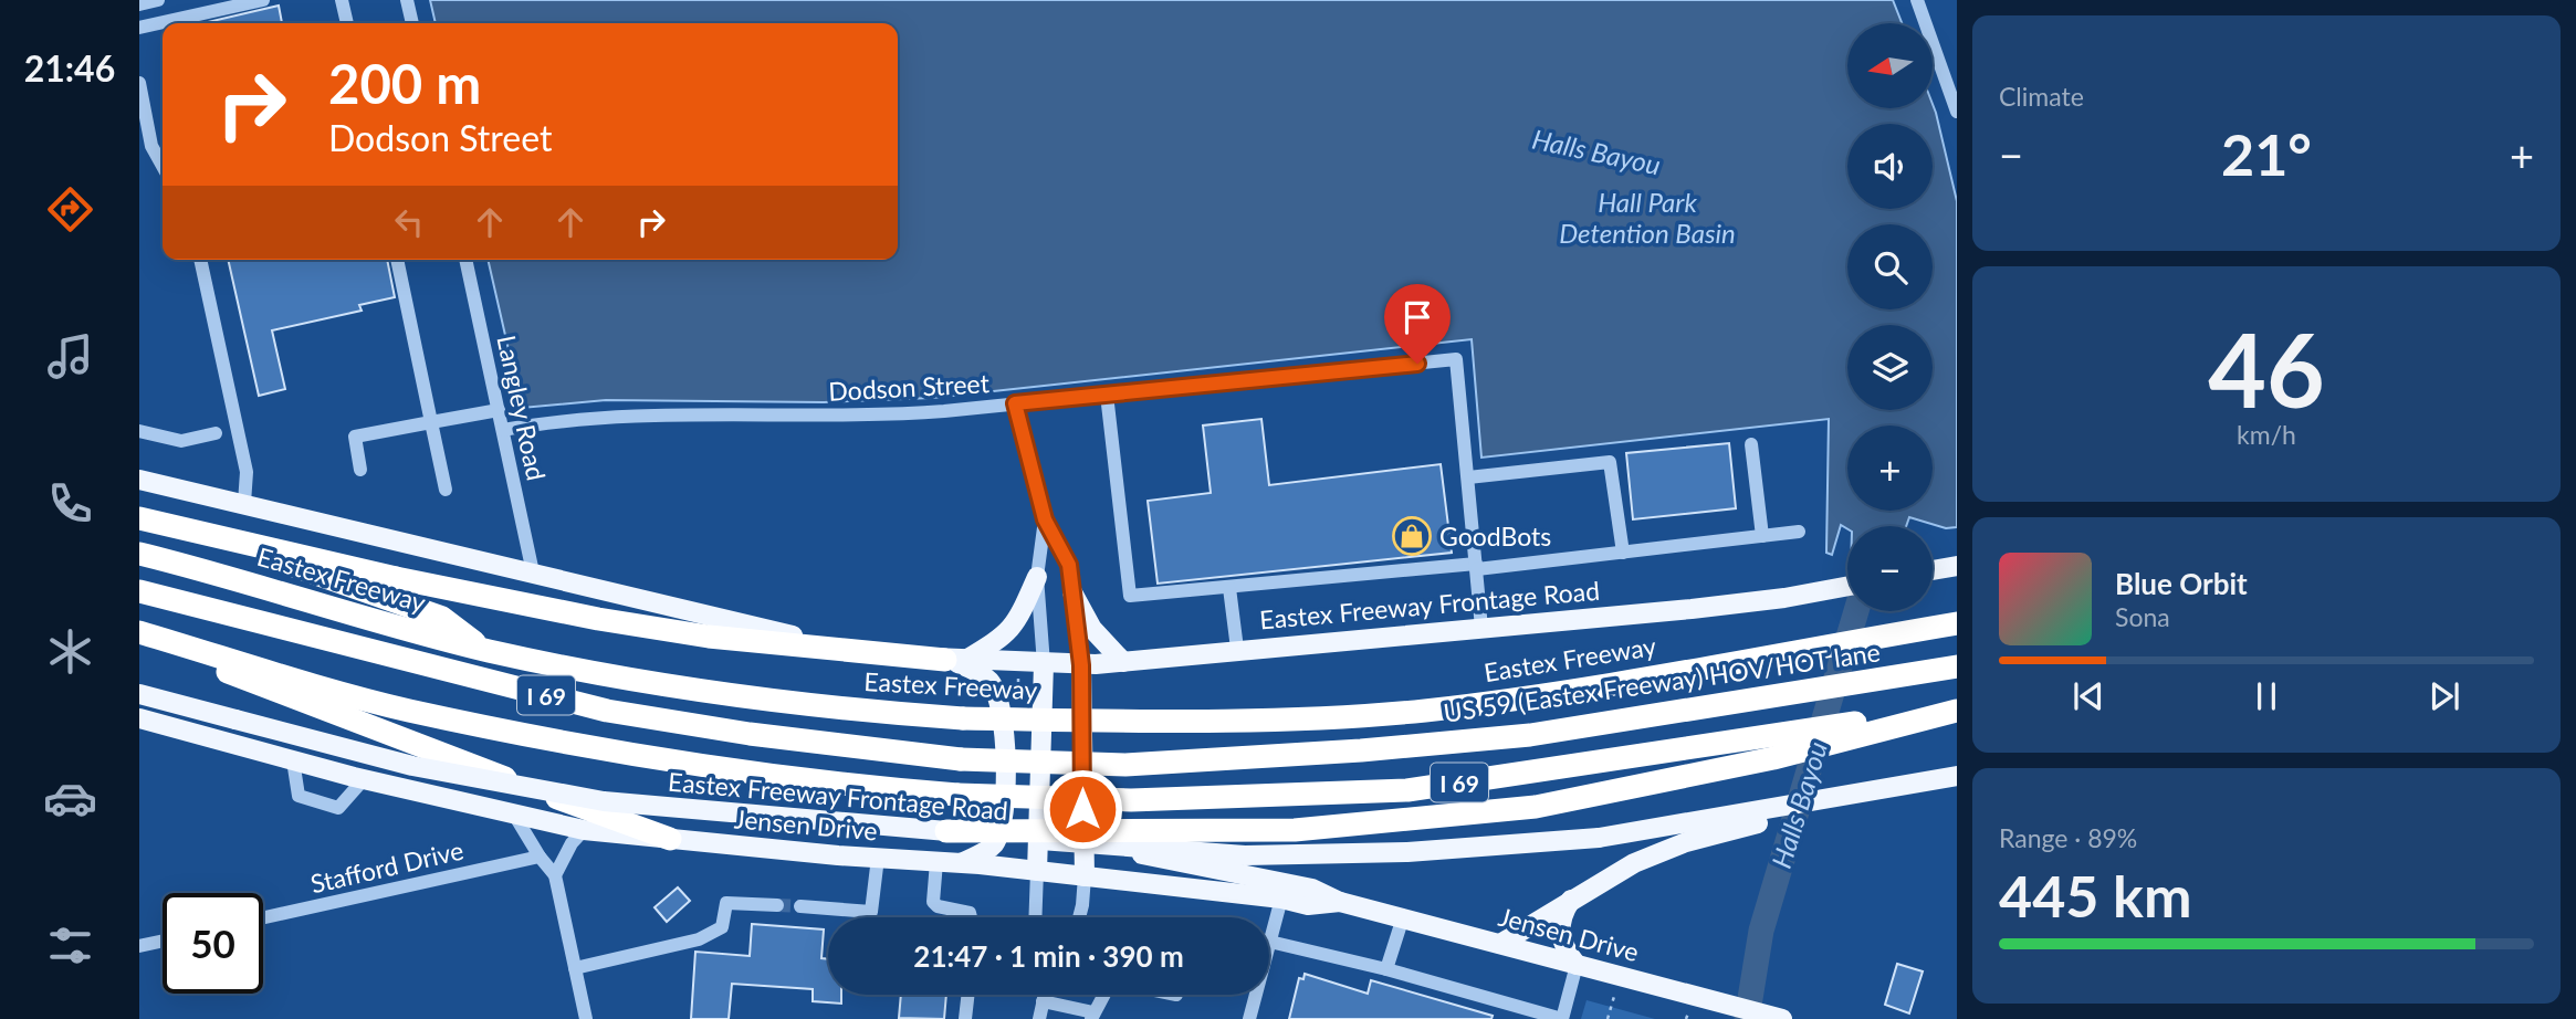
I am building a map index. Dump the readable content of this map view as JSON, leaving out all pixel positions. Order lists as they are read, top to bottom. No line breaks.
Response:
{"streets":{"highway":["Eastex Freeway","US 59 (Eastex Freeway) HOV/HOT lane","I 69"],"main road":["Eastex Freeway Frontage Road","Jensen Drive"],"street":["Dodson Street","Langley Road","Stafford Drive"]},"crossings":[["Dodson Street","Langley Road"],["Langley Road","Eastex Freeway Frontage Road"]],"water":["Halls Bayou","Hall Park Detention Basin"],"places":{"shop":["GoodBots"]},"north":"left","page":{"tabs":"21:46","tile":["Climate",["46","km/h"],["Range · 89%","445 km"]],"map_buttons":["+","−"],"turn":["200 m","Dodson Street"],"heat":["−","21°","+"],"song":["Blue Orbit","Sona"],"limit":"50","trip":"21:47 · 1 min · 390 m"}}
